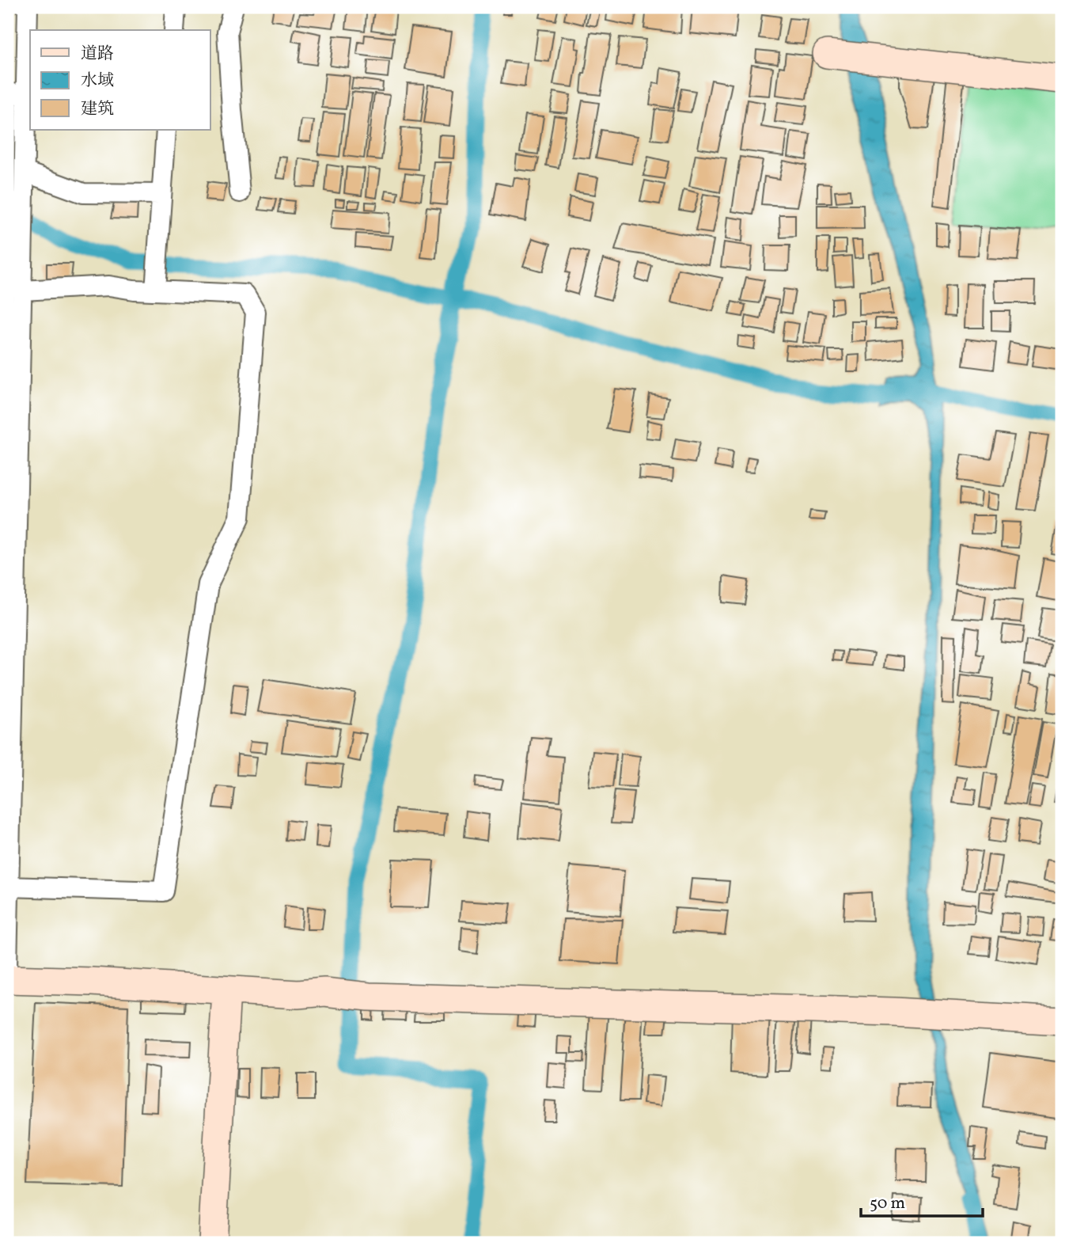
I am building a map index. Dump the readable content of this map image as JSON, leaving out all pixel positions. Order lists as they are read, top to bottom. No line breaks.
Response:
{"legend":["道路","水域","建筑"],"scale_bar":"50 m"}
